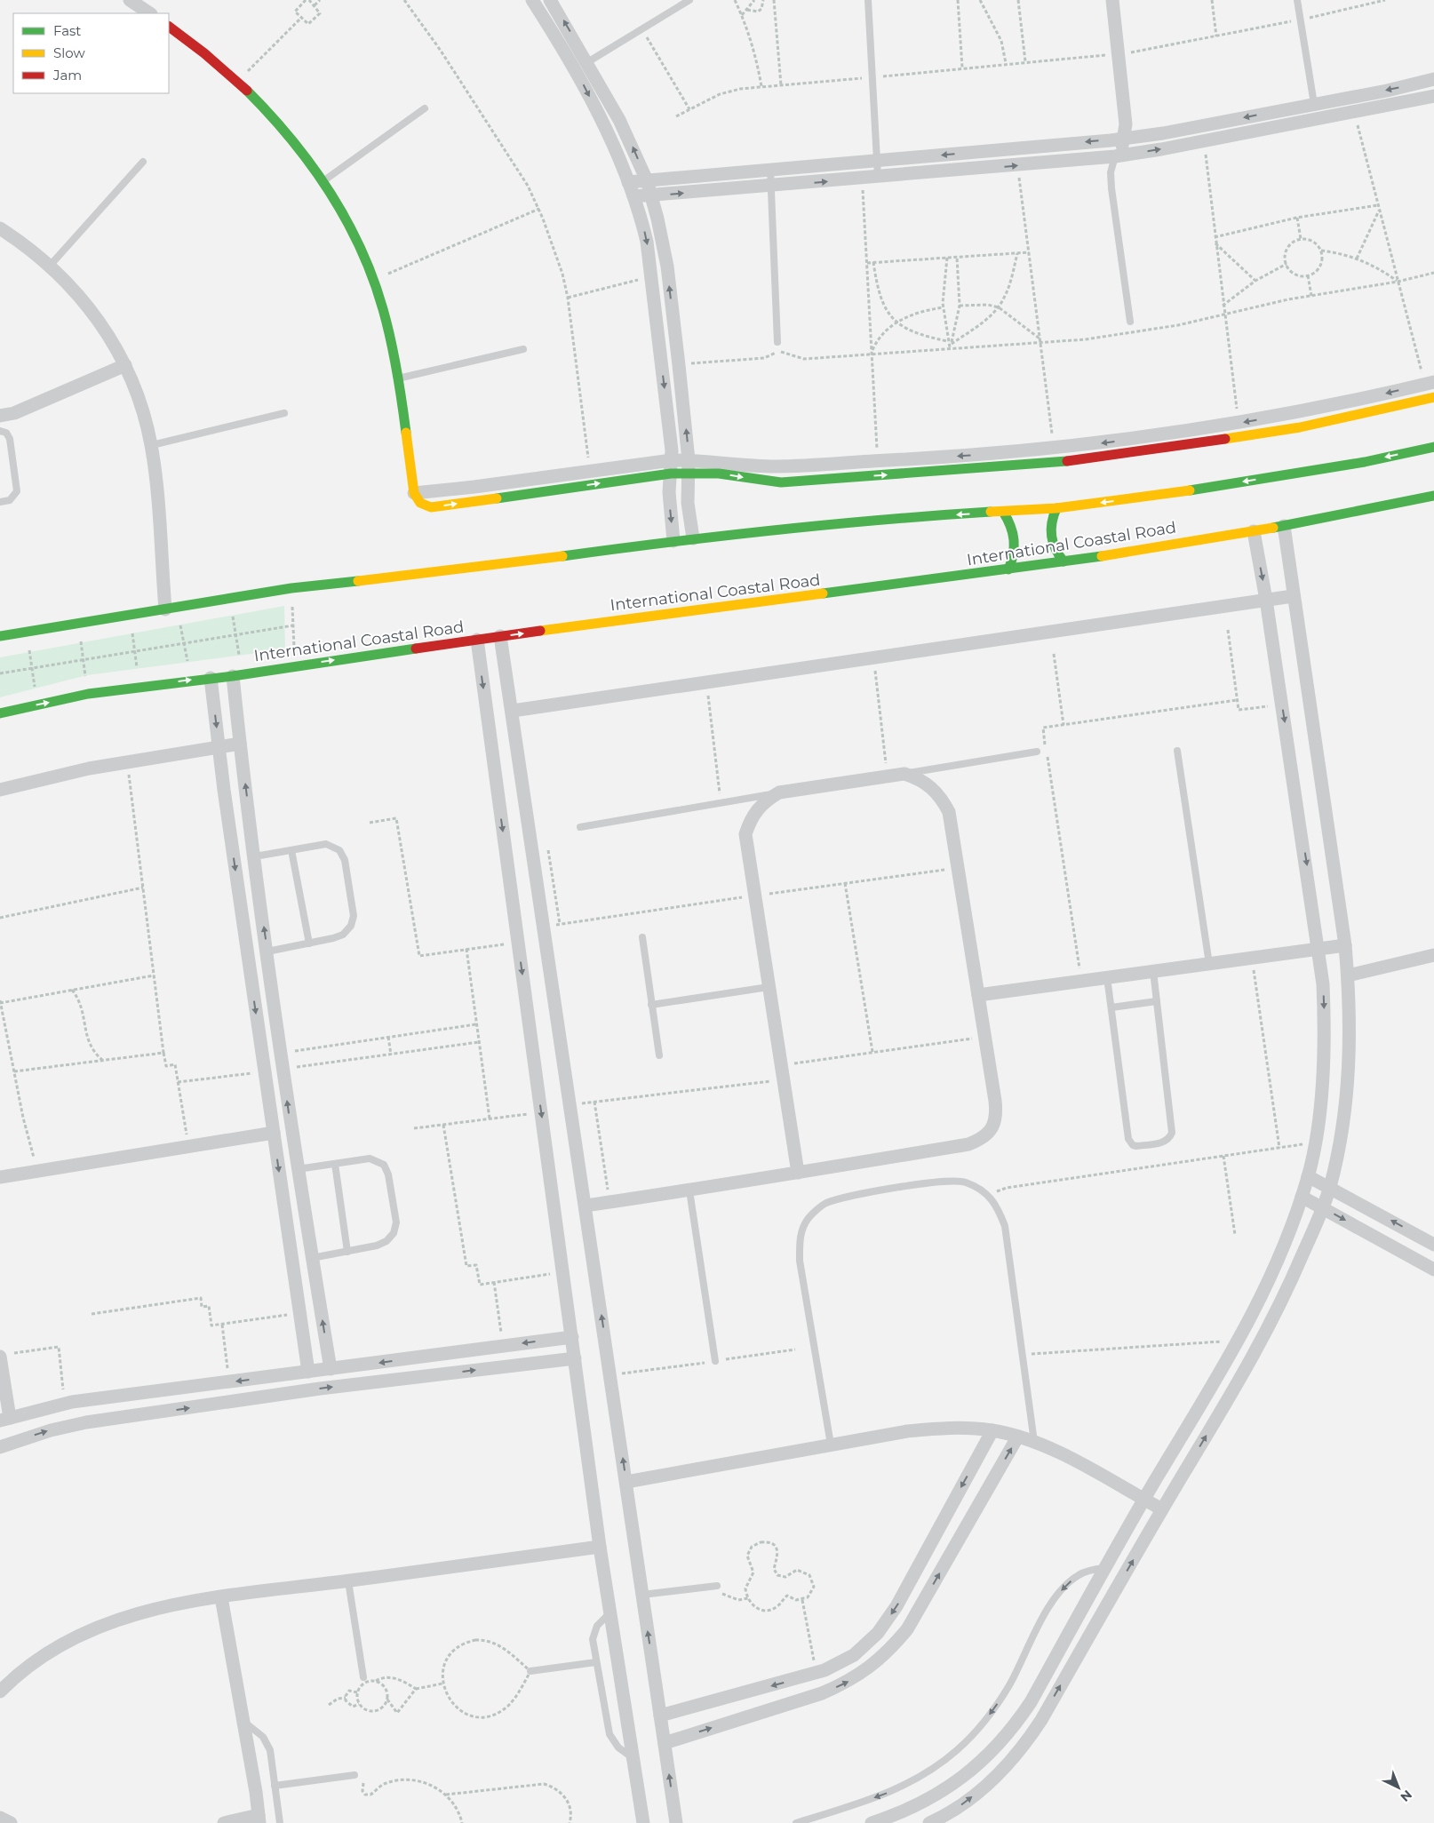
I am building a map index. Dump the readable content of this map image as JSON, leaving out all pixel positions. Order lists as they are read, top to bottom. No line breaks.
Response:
{"streets":{"main road":["International Coastal Road"]},"legend":["Fast","Slow","Jam"],"north":"bottom right"}
